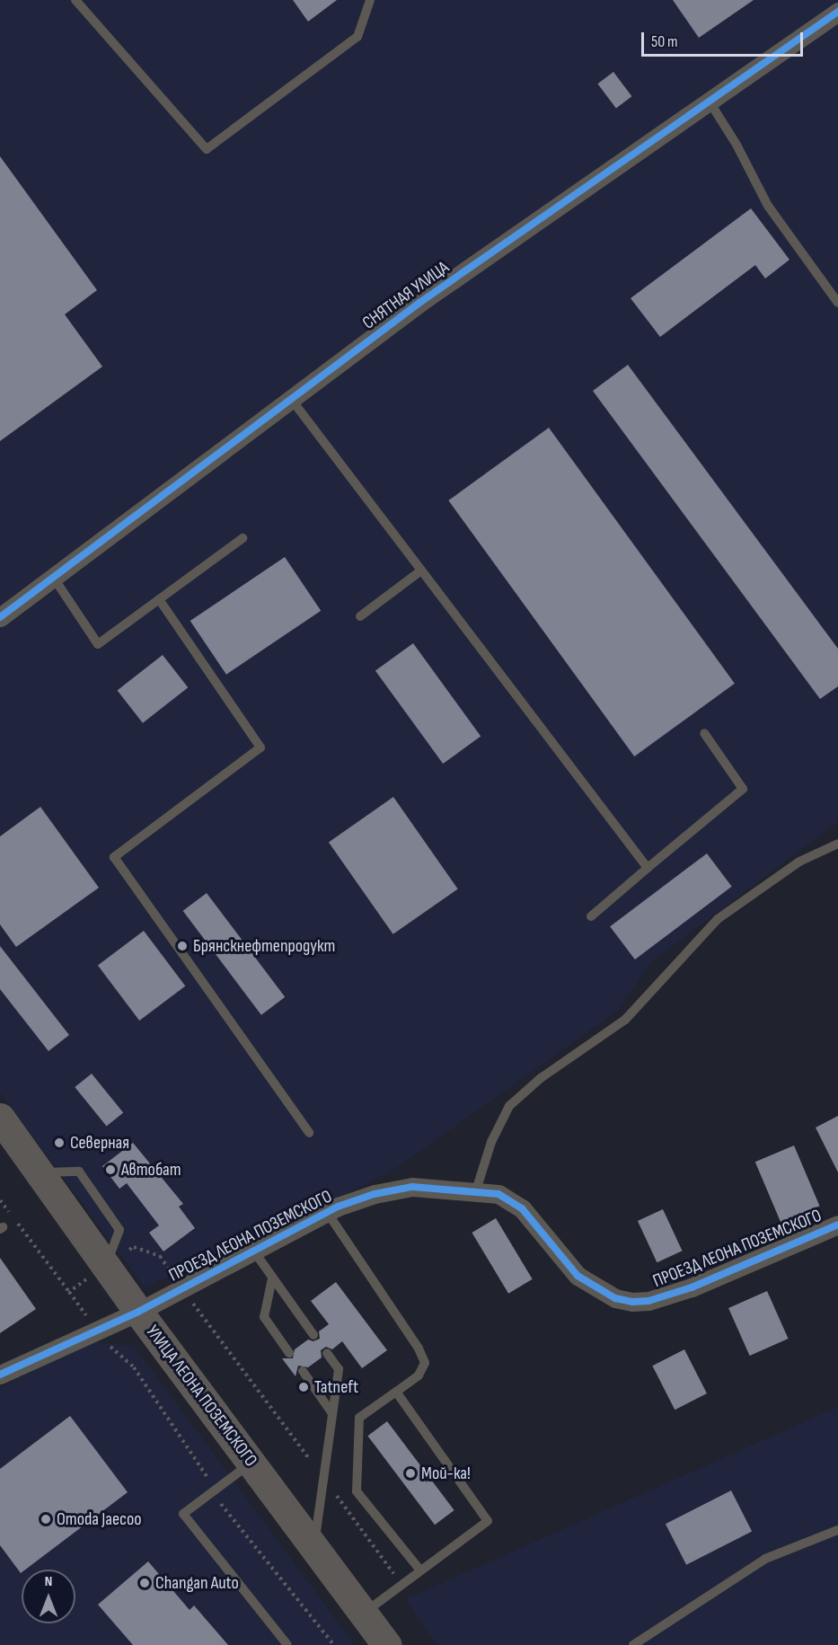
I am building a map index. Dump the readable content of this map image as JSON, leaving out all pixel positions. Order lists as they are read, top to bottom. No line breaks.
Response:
{"streets":{"main road":["УЛИЦА ЛЕОНА ПОЗЕМСКОГО"],"street":["СНЯТНАЯ УЛИЦА","ПРОЕЗД ЛЕОНА ПОЗЕМСКОГО"]},"crossings":[["ПРОЕЗД ЛЕОНА ПОЗЕМСКОГО","УЛИЦА ЛЕОНА ПОЗЕМСКОГО"]],"places":["Брянскнефтепродукт","Северная","Автобат","Tatneft","Мой-ка!","Omoda Jaecoo","Changan Auto"],"scale_bar":"50 m","north":"top"}
